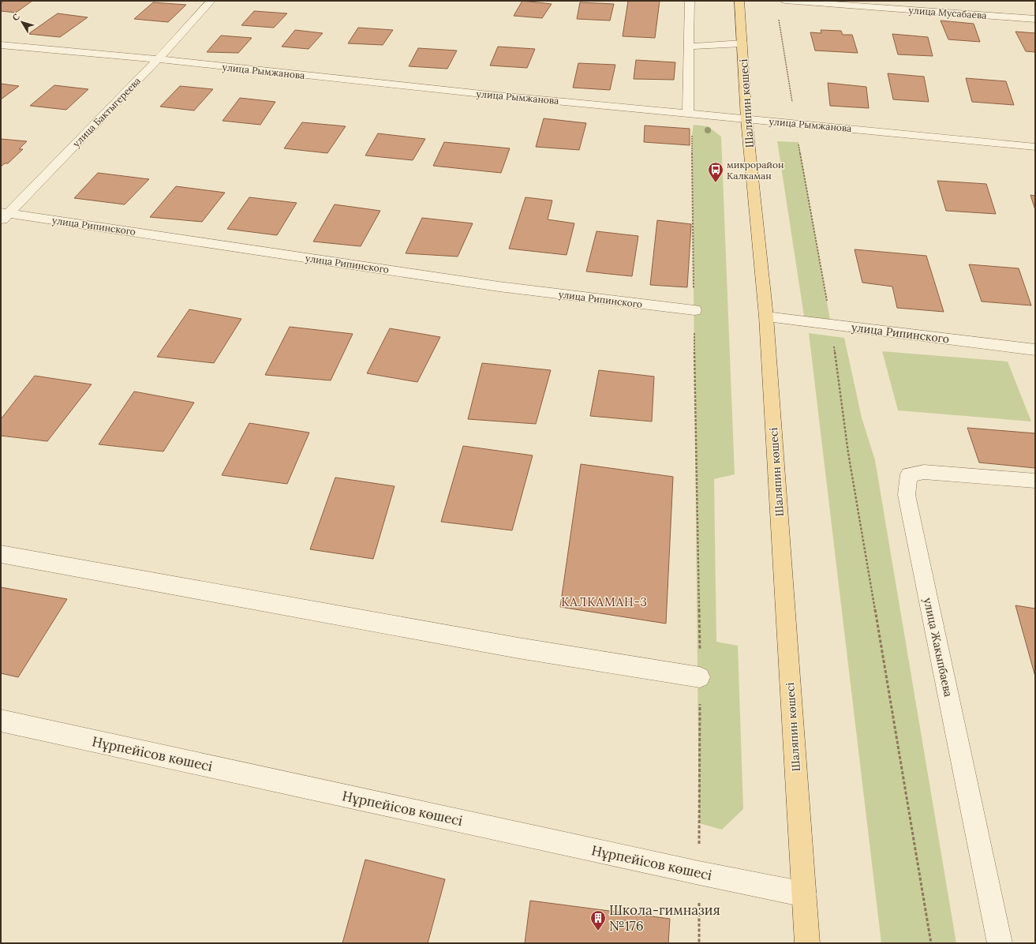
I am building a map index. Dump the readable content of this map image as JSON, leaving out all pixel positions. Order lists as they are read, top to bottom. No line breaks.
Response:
{"streets":{"main road":["Шаляпин көшесі"],"street":["улица Мусабаева","улица Рымжанова","улица Бактыгереева","улица Рипинского","улица Жакыпбаева","Нұрпейісов көшесі"]},"crossings":[["улица Рымжанова","Шаляпин көшесі"],["улица Рымжанова","улица Бактыгереева"],["Шаляпин көшесі","улица Рипинского"],["Шаляпин көшесі","Нұрпейісов көшесі"],["улица Бактыгереева","улица Рипинского"]],"districts":["КАЛКАМАН-3"],"places":{"bus stop":["микрорайон Калкаман"],"building":["Школа-гимназия №176"]},"north":"top left"}
